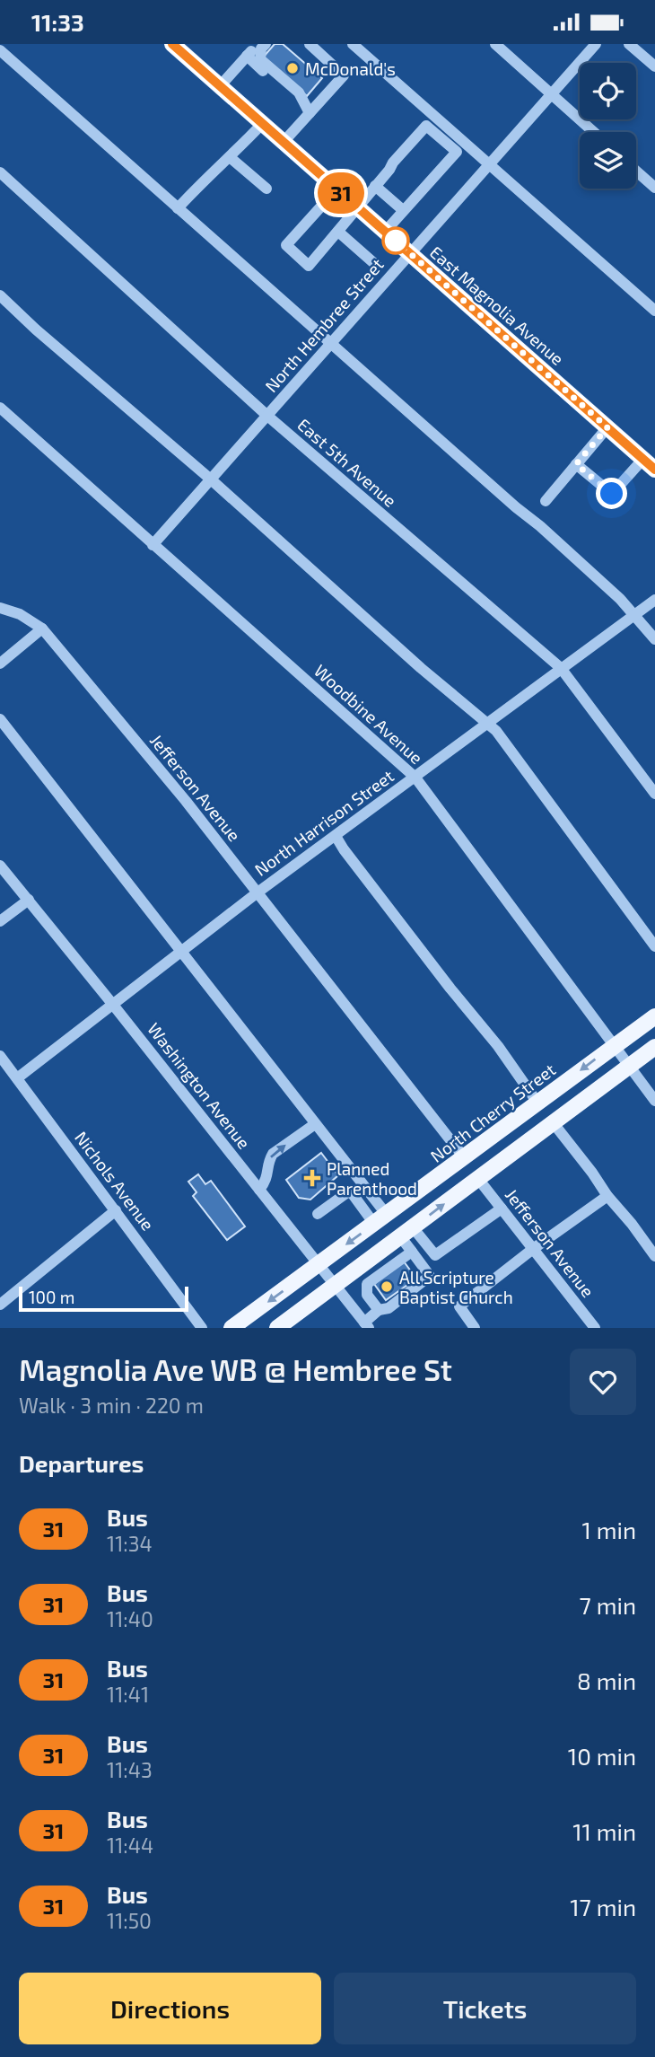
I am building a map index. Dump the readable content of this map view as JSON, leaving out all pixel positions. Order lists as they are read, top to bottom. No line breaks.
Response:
{"streets":{"main road":["East Magnolia Avenue","North Cherry Street"],"street":["North Hembree Street","East 5th Avenue","Woodbine Avenue","Jefferson Avenue","North Harrison Street","Washington Avenue","Nichols Avenue"]},"crossings":[["East Magnolia Avenue","North Hembree Street"],["North Hembree Street","East 5th Avenue"],["North Hembree Street","Woodbine Avenue"],["East 5th Avenue","North Harrison Street"],["Woodbine Avenue","North Harrison Street"],["Woodbine Avenue","North Cherry Street"],["Jefferson Avenue","North Harrison Street"],["Jefferson Avenue","North Cherry Street"],["North Harrison Street","Washington Avenue"],["North Harrison Street","Nichols Avenue"],["Washington Avenue","North Cherry Street"]],"places":{"other":["McDonald's","All Scripture Baptist Church"],"health":["Planned Parenthood"]},"lines":["bus line 31"],"scale_bar":"100 m","page":{"status":"11:33","on_map":"31","scale":"100 m","heading":[["Magnolia Ave WB @ Hembree St","Walk · 3 min · 220 m"],"Departures"],"list":[{"mark":"31","name":"Bus","note":"11:34","value":"1 min"},{"mark":"31","name":"Bus","note":"11:40","value":"7 min"},{"mark":"31","name":"Bus","note":"11:41","value":"8 min"},{"mark":"31","name":"Bus","note":"11:43","value":"10 min"},{"mark":"31","name":"Bus","note":"11:44","value":"11 min"},{"mark":"31","name":"Bus","note":"11:50","value":"17 min"}],"buttons":["Directions","Tickets"]}}
